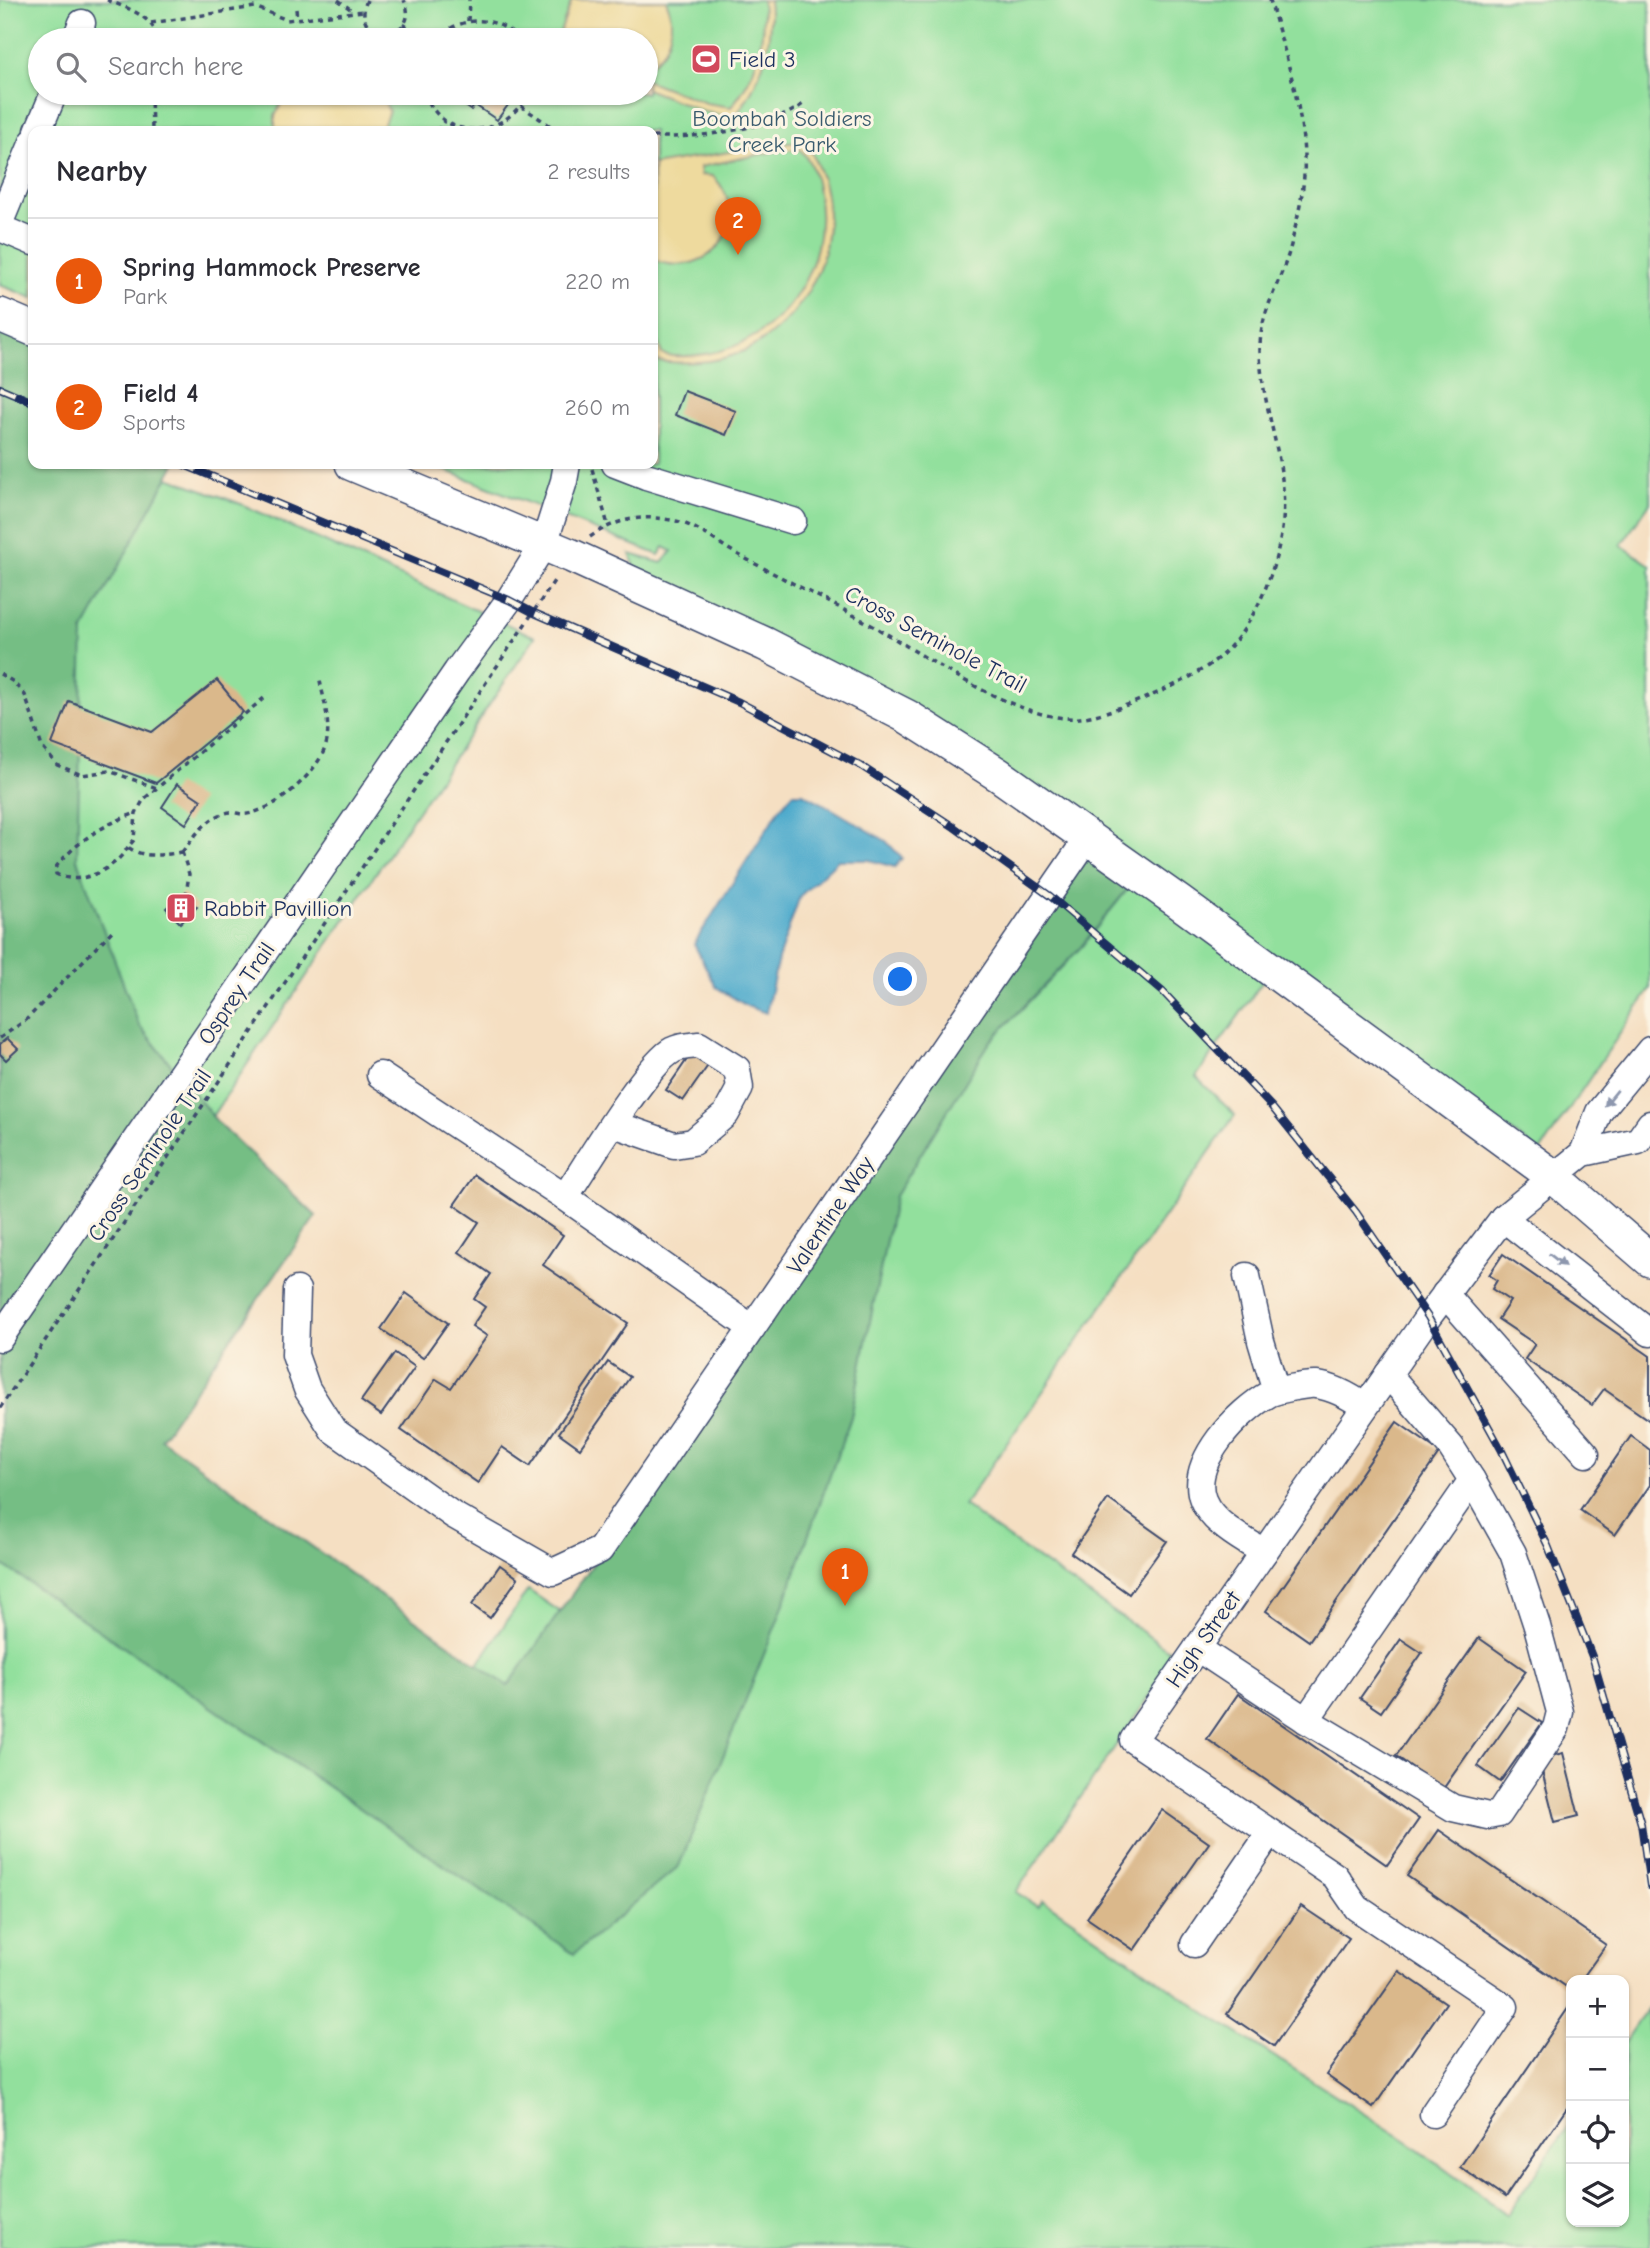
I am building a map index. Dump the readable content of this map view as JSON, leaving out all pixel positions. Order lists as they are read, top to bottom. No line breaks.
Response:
{"streets":{"street":["Osprey Trail","Valentine Way","High Street"],"path":["Cross Seminole Trail"]},"crossings":[["Cross Seminole Trail","Osprey Trail"]],"parks":["Boombah Soldiers Creek Park"],"places":{"sports":["Field 3"],"building":["Rabbit Pavillion"]},"page":{"search":"Search here","heading":["Nearby","2 results"],"pins":["2","1"],"list":[{"mark":"1","name":"Spring Hammock Preserve","note":"Park","value":"220 m"},{"mark":"2","name":"Field 4","note":"Sports","value":"260 m"}],"map_buttons":["+","−"]}}
